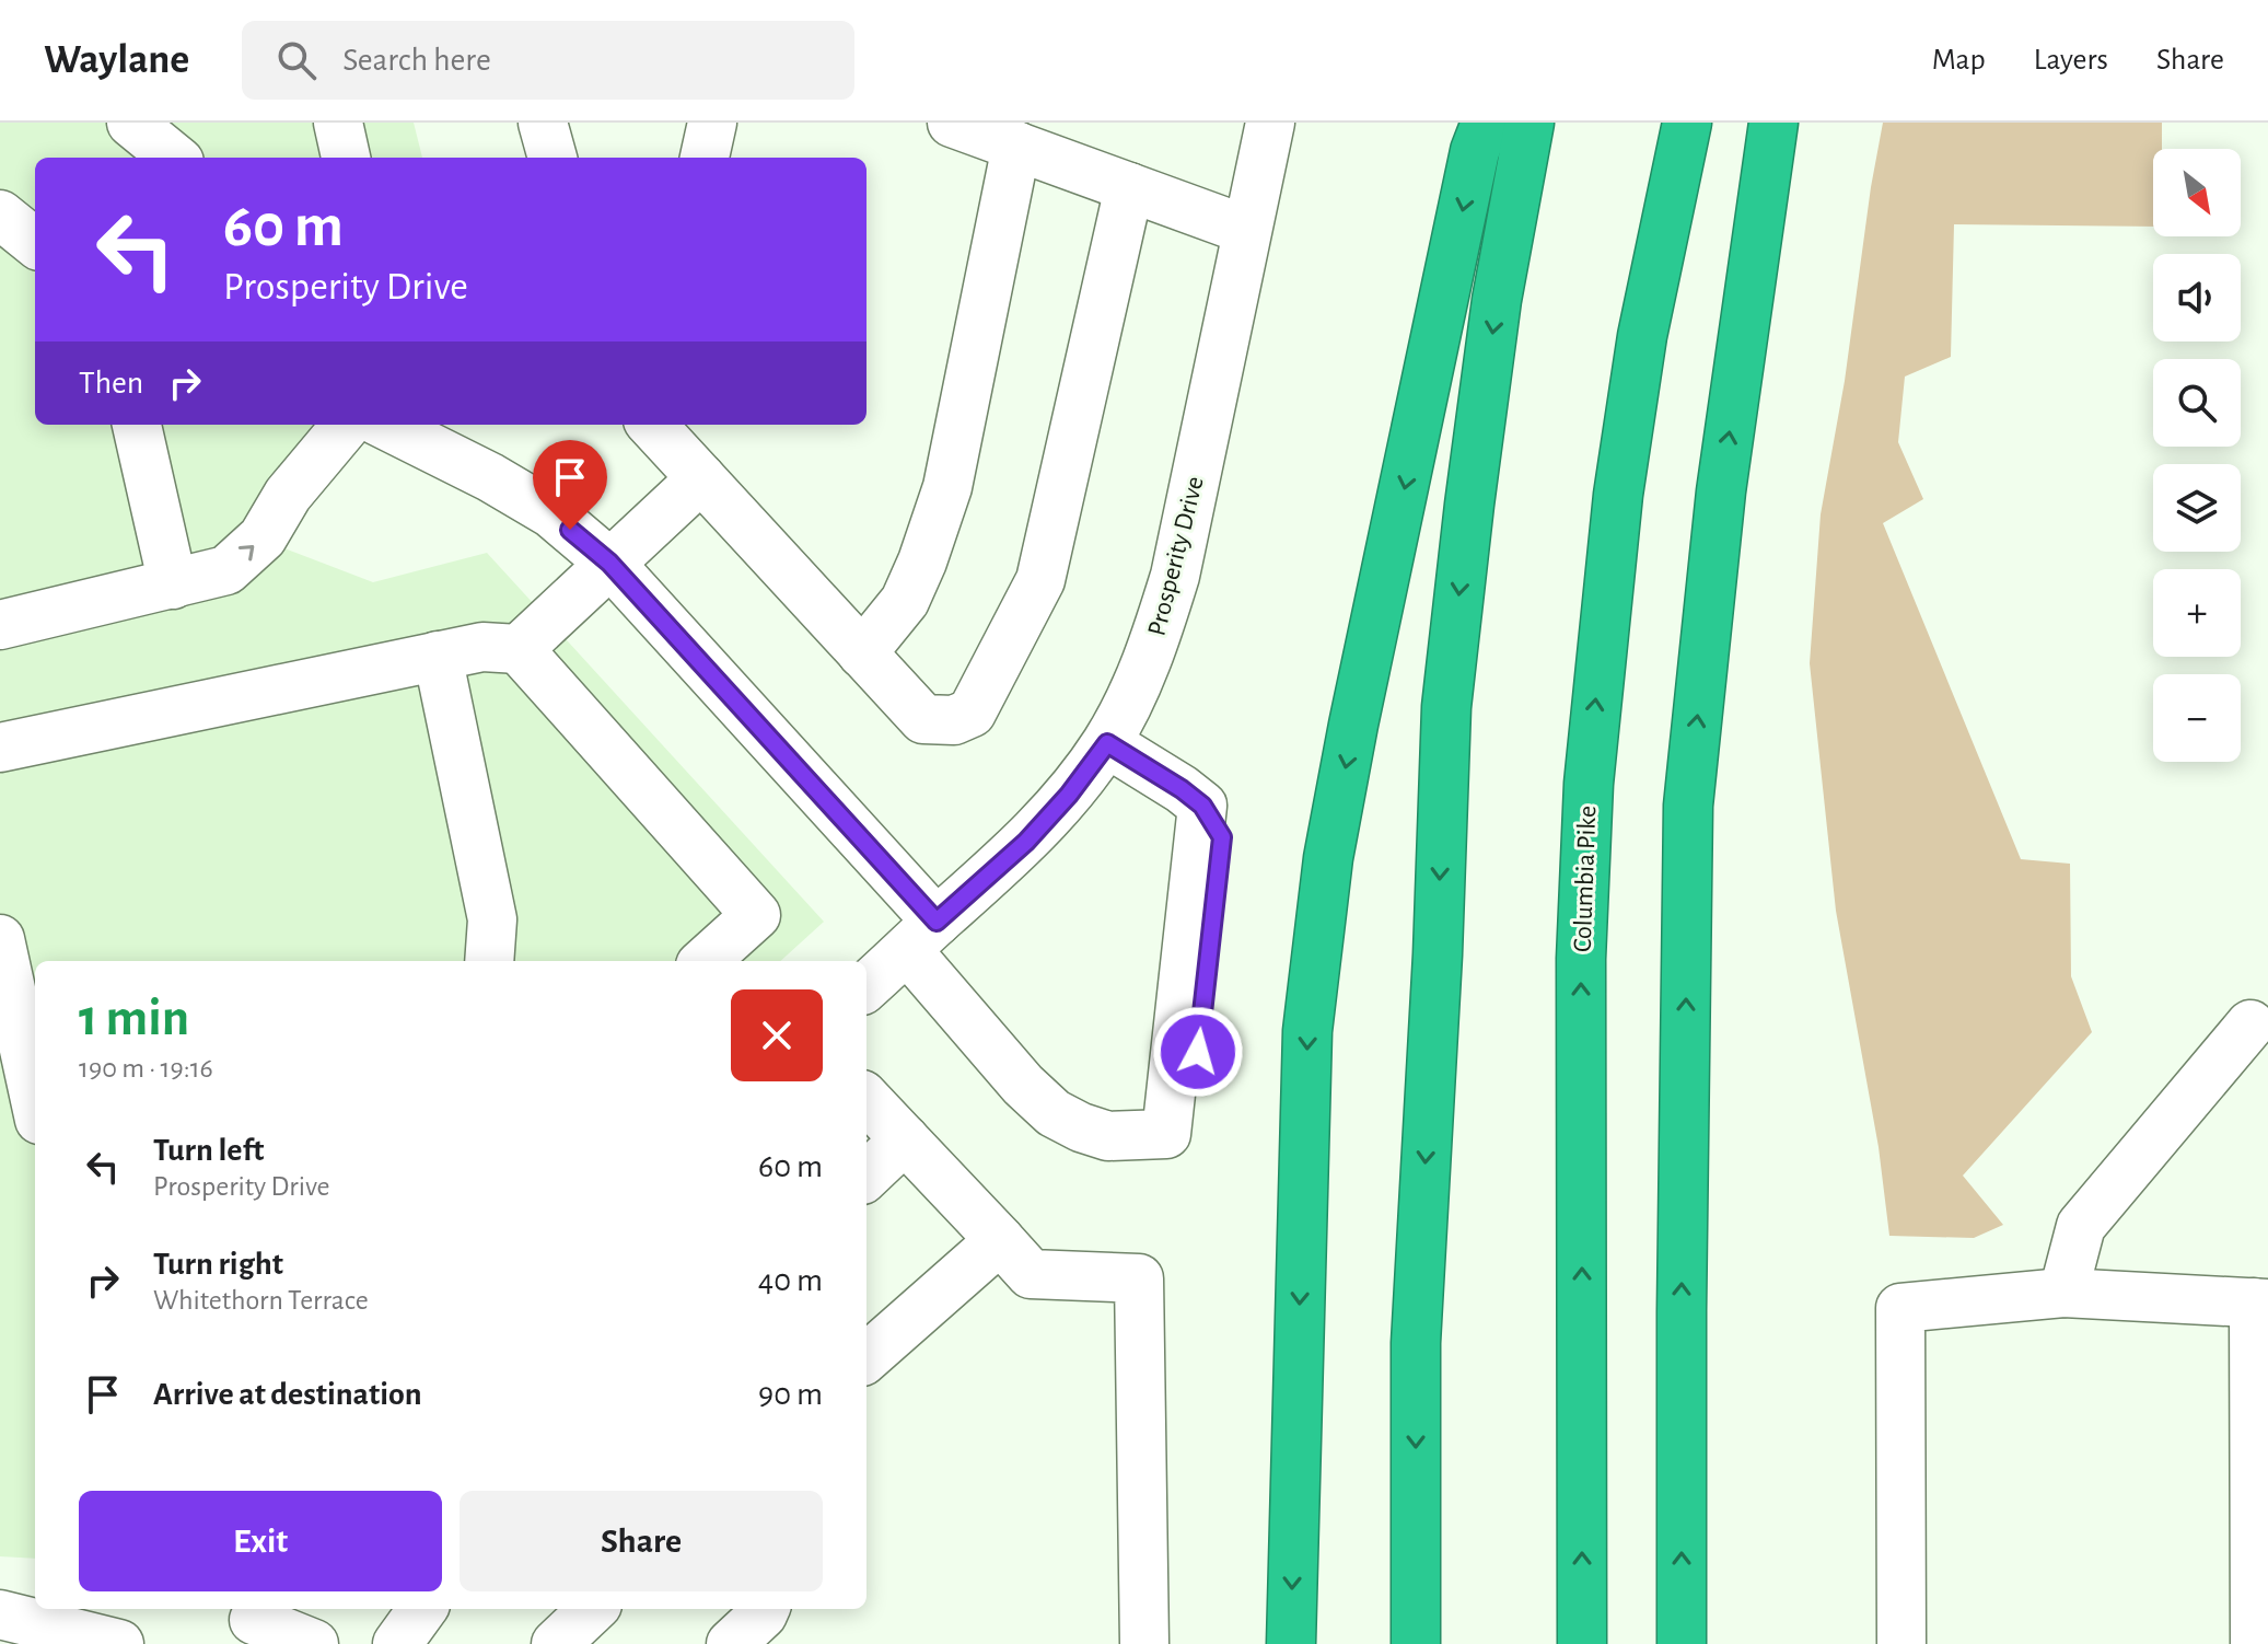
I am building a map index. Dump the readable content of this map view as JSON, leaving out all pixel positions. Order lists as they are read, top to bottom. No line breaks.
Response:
{"streets":{"highway":["Columbia Pike"],"street":["Prosperity Drive"]},"north":"bottom right","page":{"header":"Waylane","search":"Search here","nav":["Map","Layers","Share"],"map_buttons":["+","−"],"turn":["60 m","Prosperity Drive"],"then":"Then","heading":["1 min","190 m · 19:16"],"list":[{"name":"Turn left","note":"Prosperity Drive","value":"60 m"},{"name":"Turn right","note":"Whitethorn Terrace","value":"40 m"},{"name":"Arrive at destination","value":"90 m"}],"buttons":["Exit","Share"]}}
